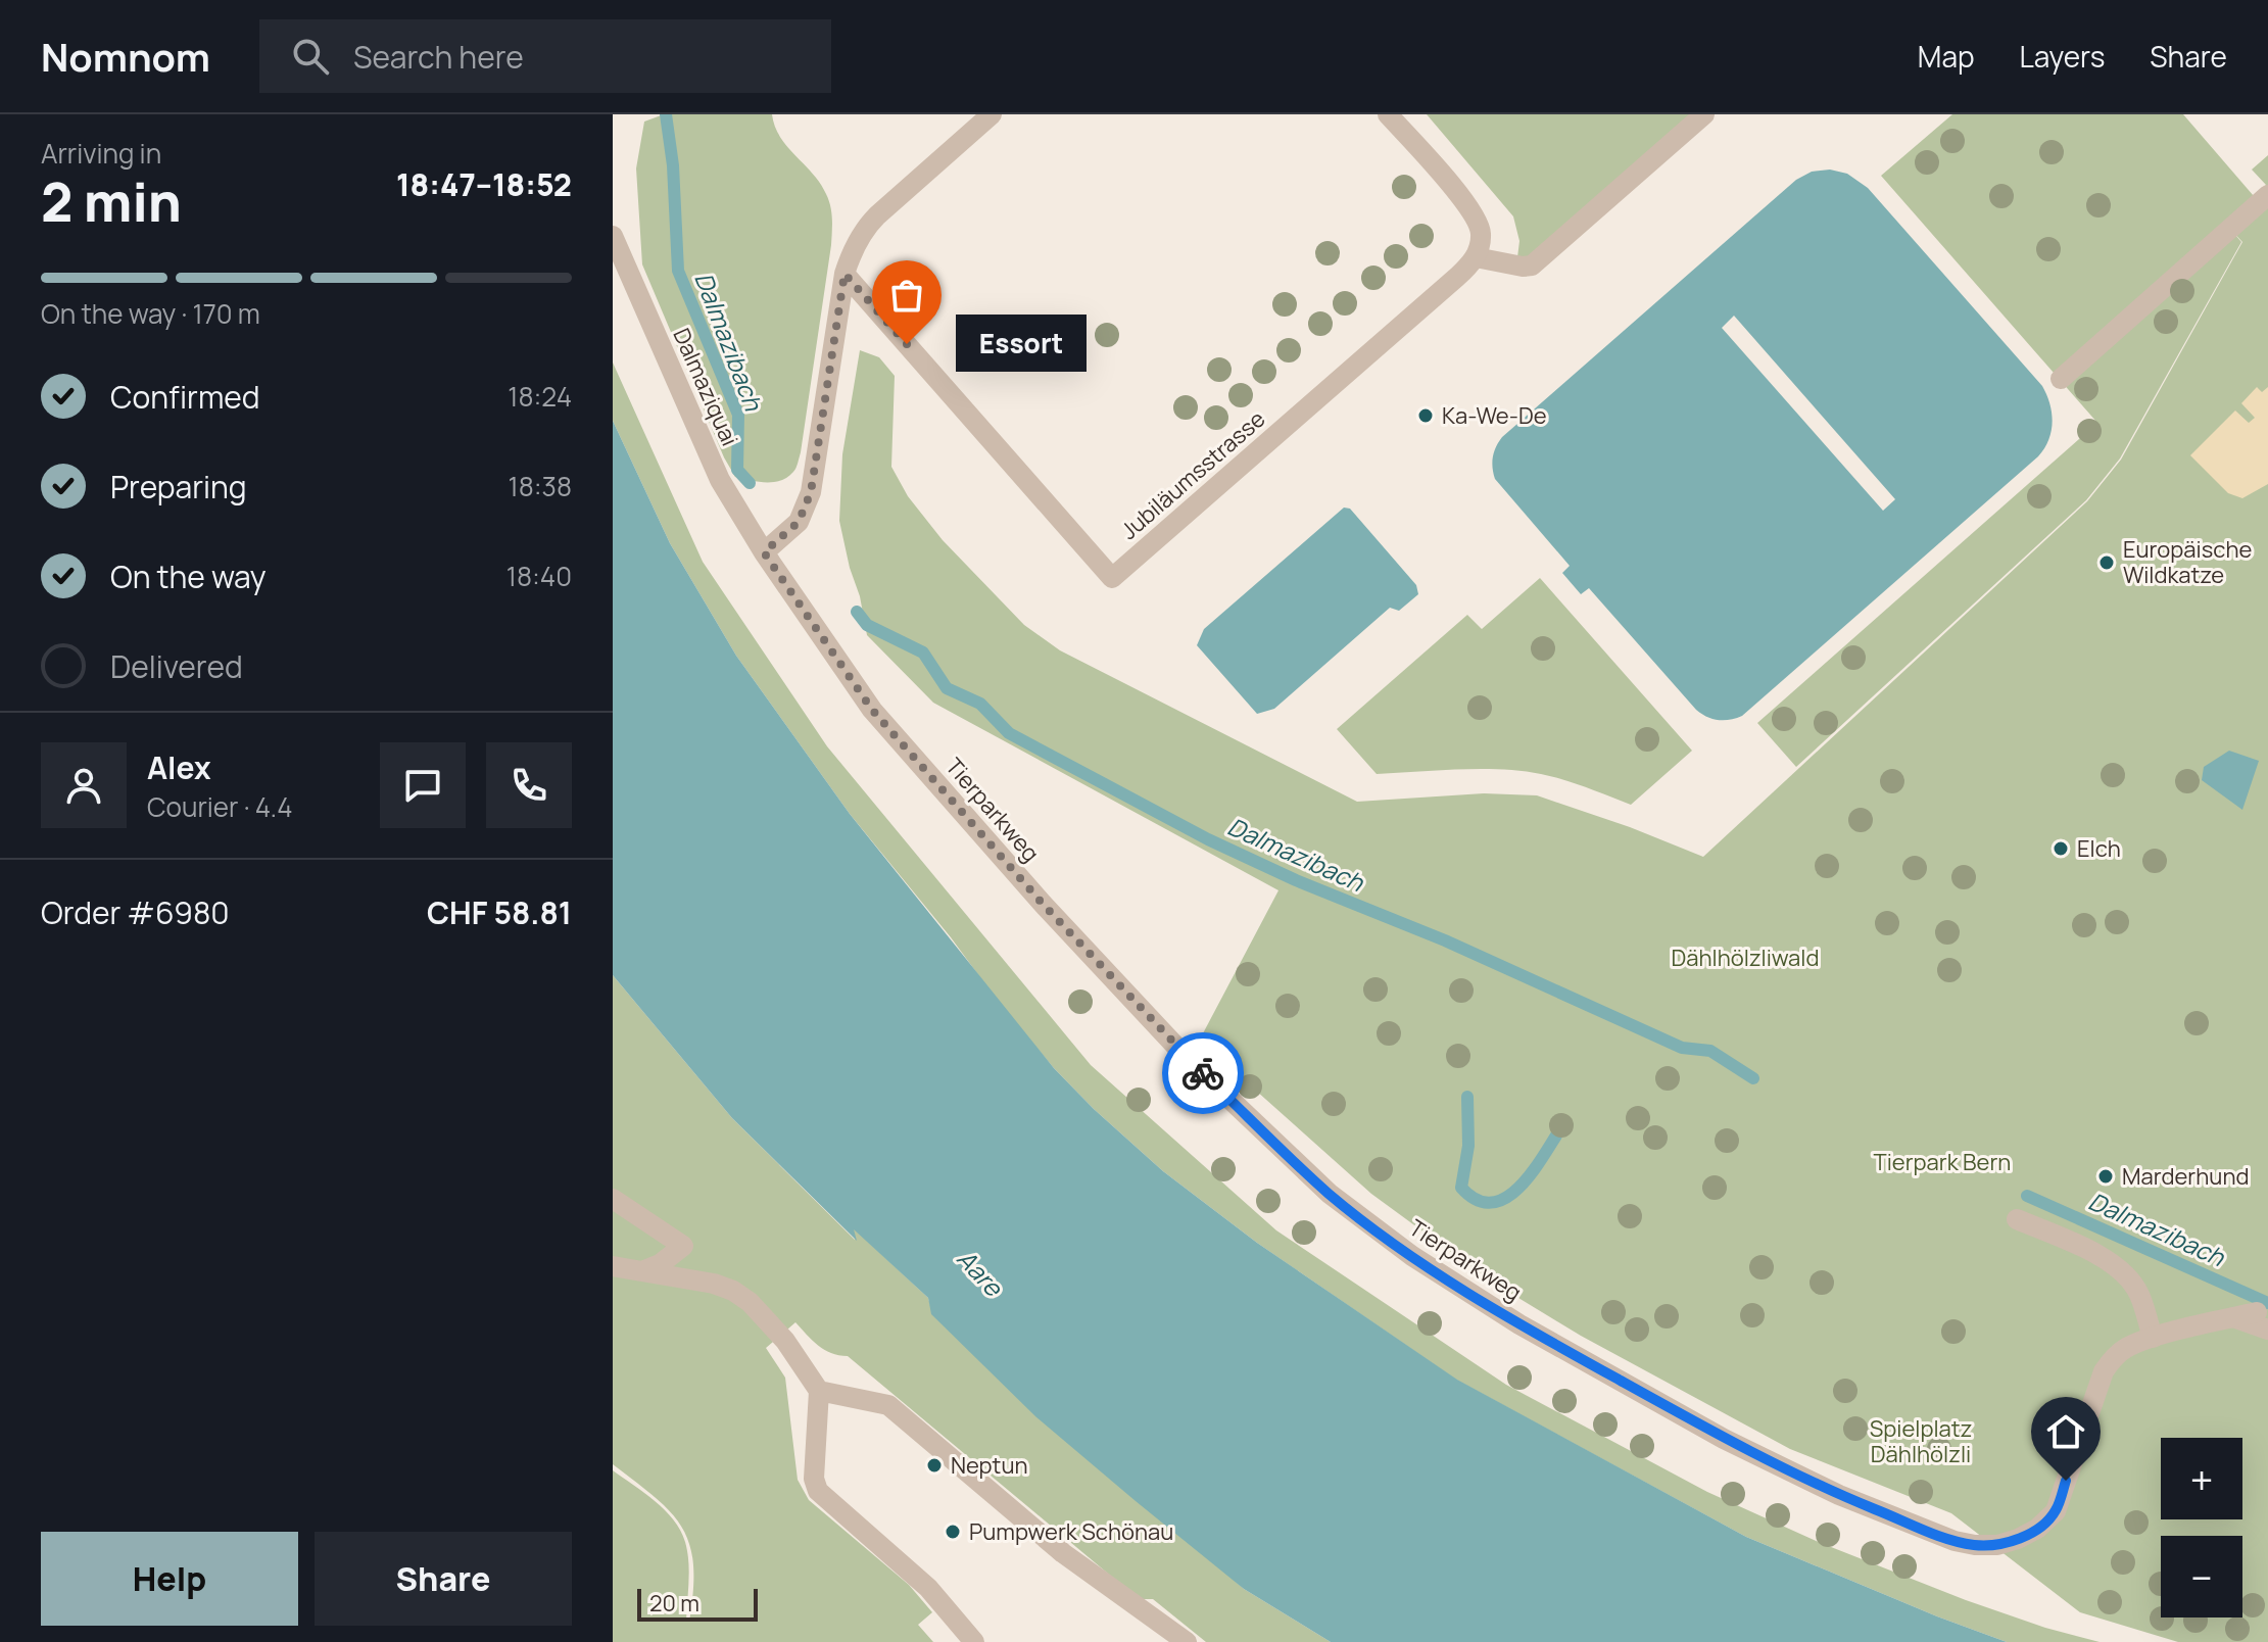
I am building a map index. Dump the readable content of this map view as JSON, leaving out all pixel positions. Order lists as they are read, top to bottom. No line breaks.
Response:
{"streets":{"street":["Dalmaziquai","Jubiläumsstrasse","Tierparkweg"]},"crossings":[["Dalmaziquai","Tierparkweg"]],"water":["Dalmazibach","Aare"],"parks":["Dählhölzliwald","Tierpark Bern","Spielplatz Dählhölzli"],"places":["Essort","Ka-We-De","Europäische Wildkatze","Elch","Marderhund","Neptun","Pumpwerk Schönau"],"scale_bar":"20 m","page":{"header":"Nomnom","search":"Search here","nav":["Map","Layers","Share"],"heading":["2 min","Arriving in","18:47–18:52"],"panel":["Alex","Courier · 4.4","Order #6980","CHF 58.81"],"bar":"On the way · 170 m","bubble":"Essort","list":[["Confirmed","18:24"],["Preparing","18:38"],["On the way","18:40"],"Delivered"],"map_buttons":["+","−"],"buttons":["Help","Share"],"scale":"20 m"}}
